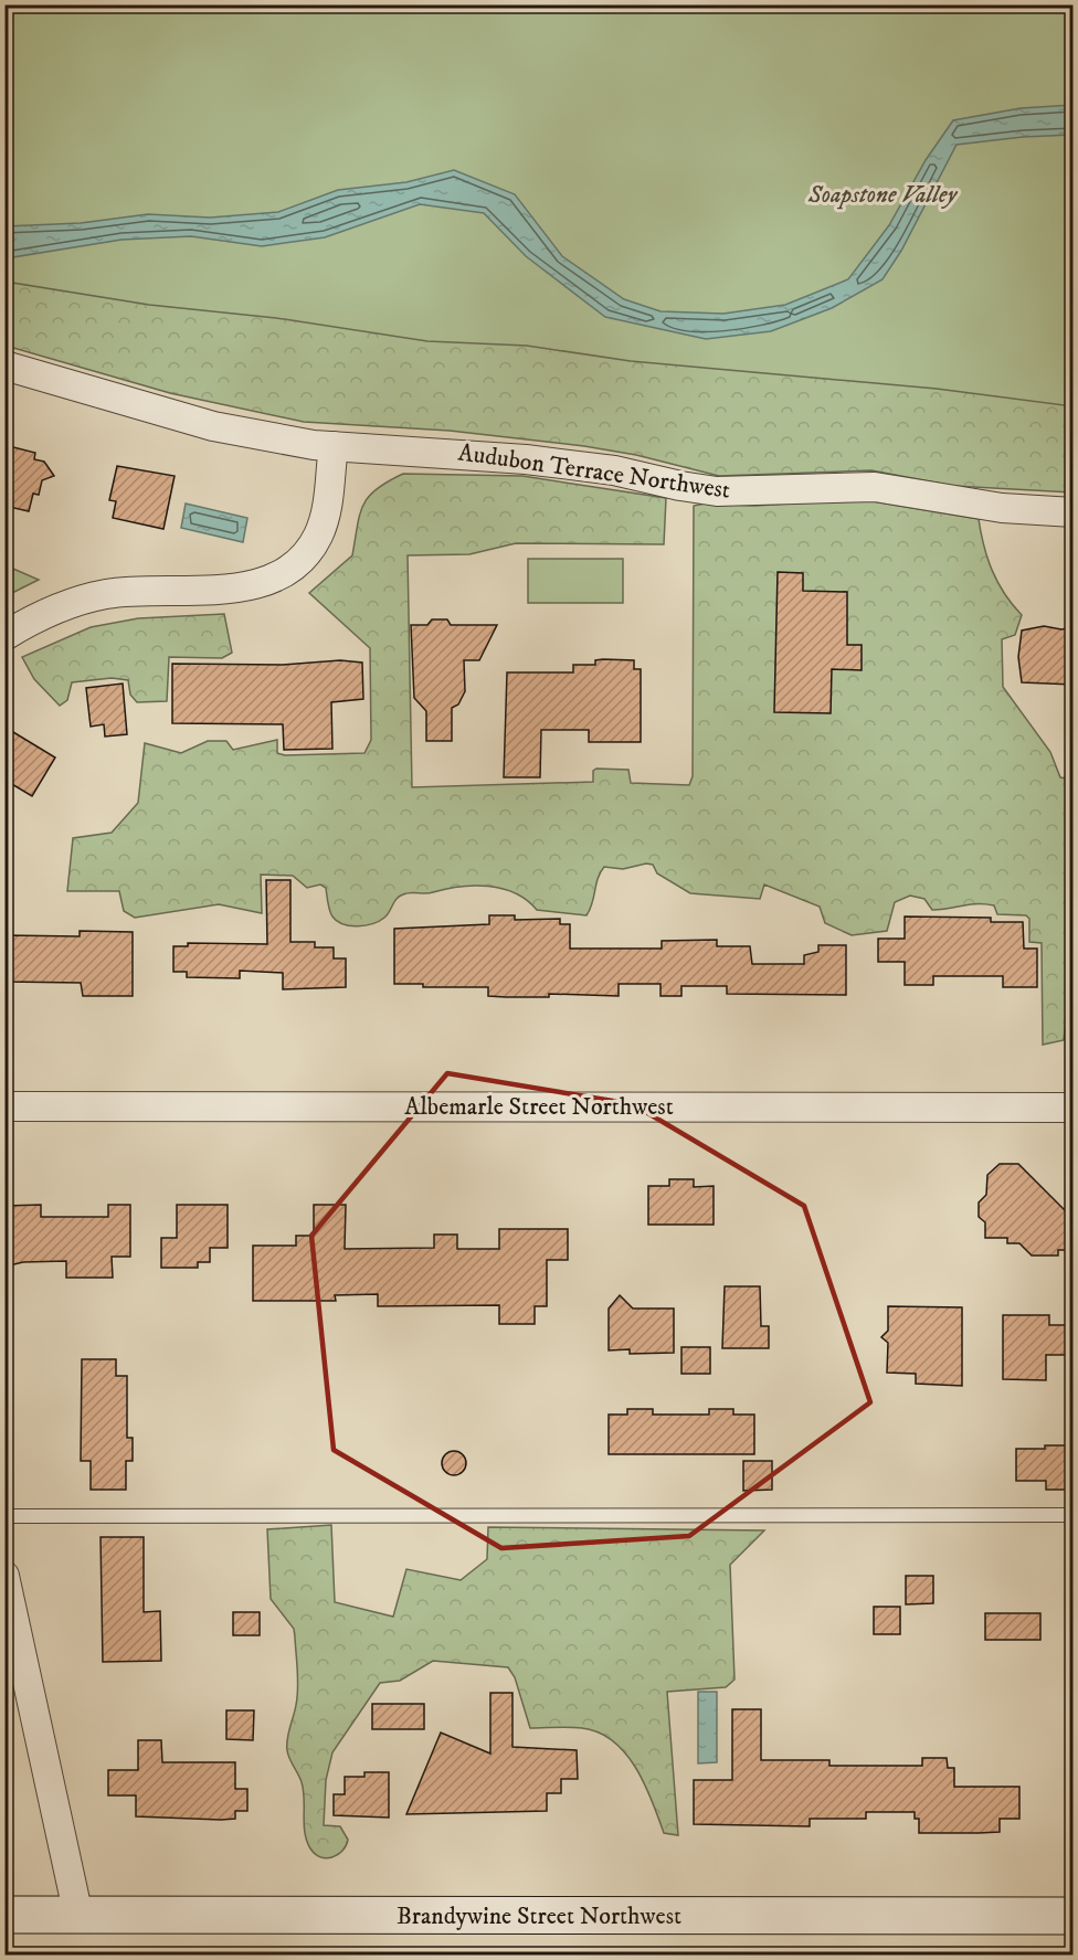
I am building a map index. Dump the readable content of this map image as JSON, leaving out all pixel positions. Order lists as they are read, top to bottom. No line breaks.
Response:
{"streets":{"street":["Audubon Terrace Northwest","Albemarle Street Northwest","Brandywine Street Northwest"]},"parks":["Soapstone Valley"]}
